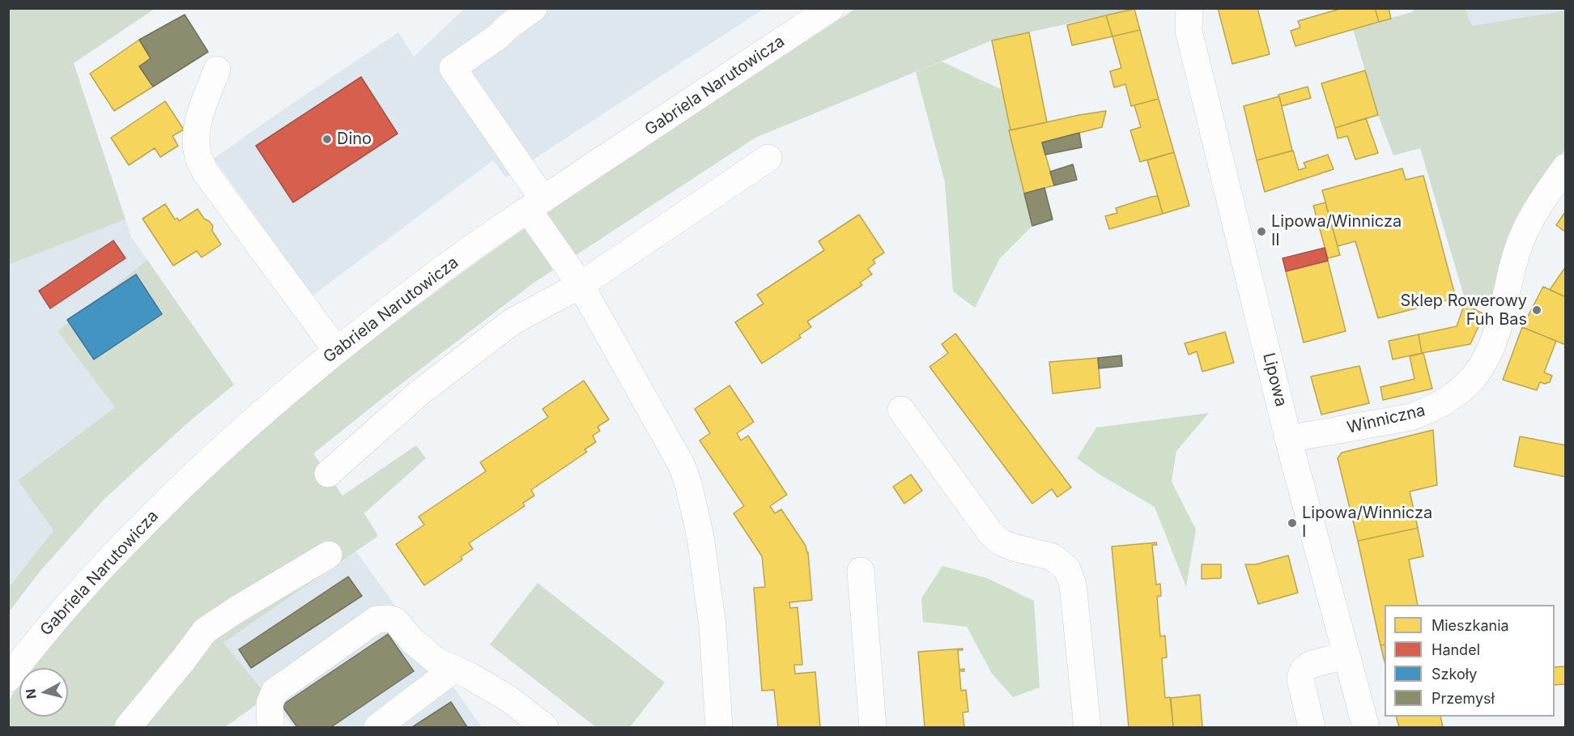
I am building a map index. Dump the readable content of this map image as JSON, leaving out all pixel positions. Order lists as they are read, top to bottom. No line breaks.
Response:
{"streets":{"street":["Gabriela Narutowicza","Lipowa","Winniczna"]},"crossings":[["Lipowa","Winniczna"]],"places":["Dino","Lipowa/Winnicza II","Sklep Rowerowy Fuh Bas","Lipowa/Winnicza I"],"legend":["Mieszkania","Handel","Szkoły","Przemysł"],"north":"left"}
